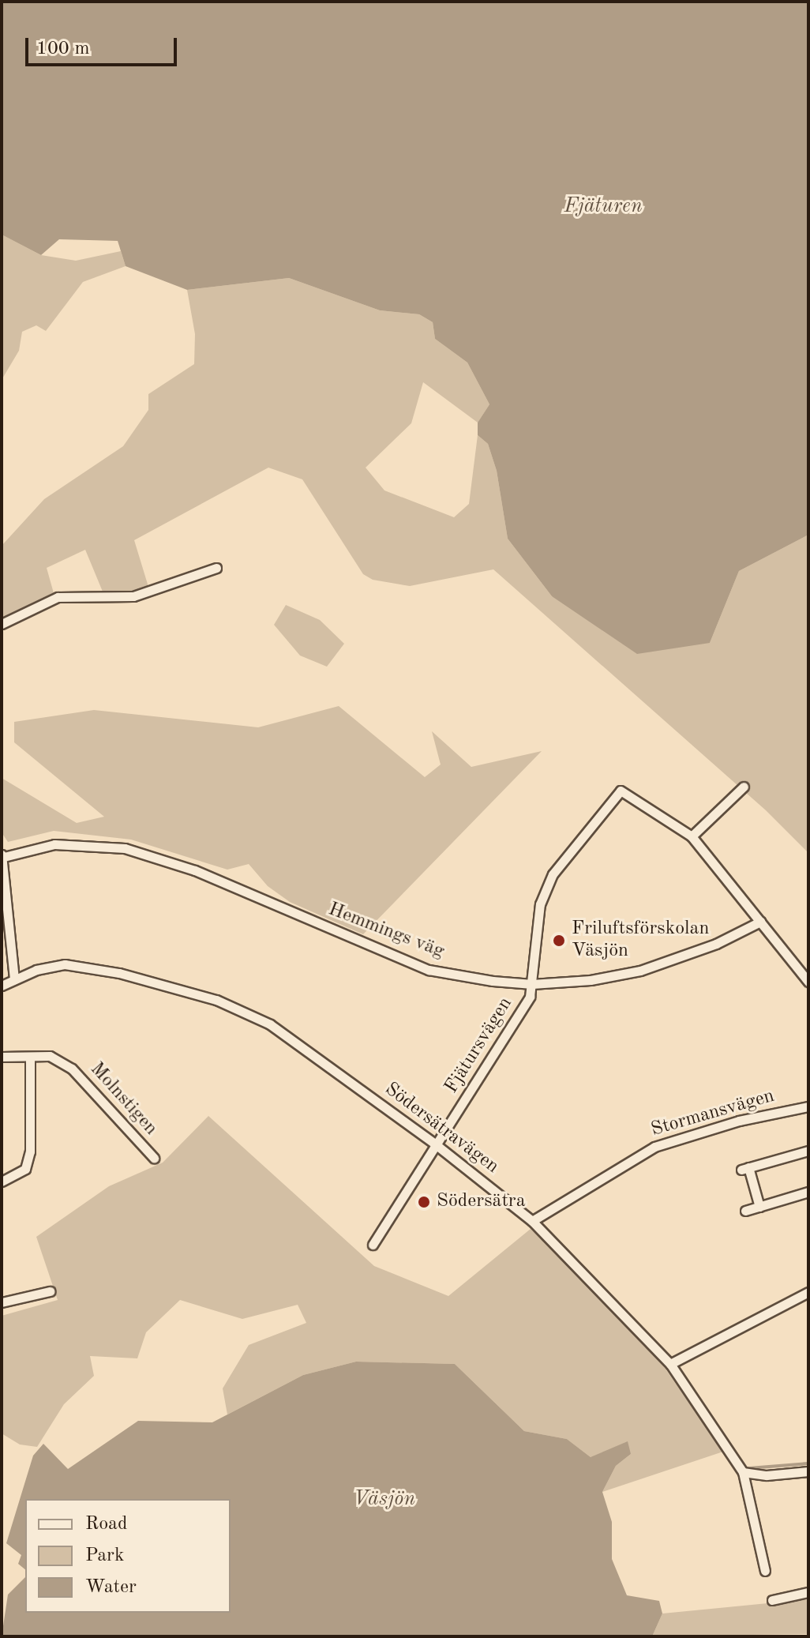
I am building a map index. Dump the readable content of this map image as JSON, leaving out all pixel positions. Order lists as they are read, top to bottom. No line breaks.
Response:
{"streets":{"street":["Hemmings väg","Fjätursvägen","Molnstigen","Stormansvägen","Södersätravägen"]},"crossings":[["Hemmings väg","Fjätursvägen"],["Fjätursvägen","Södersätravägen"],["Stormansvägen","Södersätravägen"]],"water":["Fjäturen","Väsjön"],"places":["Friluftsförskolan Väsjön","Södersätra"],"legend":["Road","Park","Water"],"scale_bar":"100 m"}
